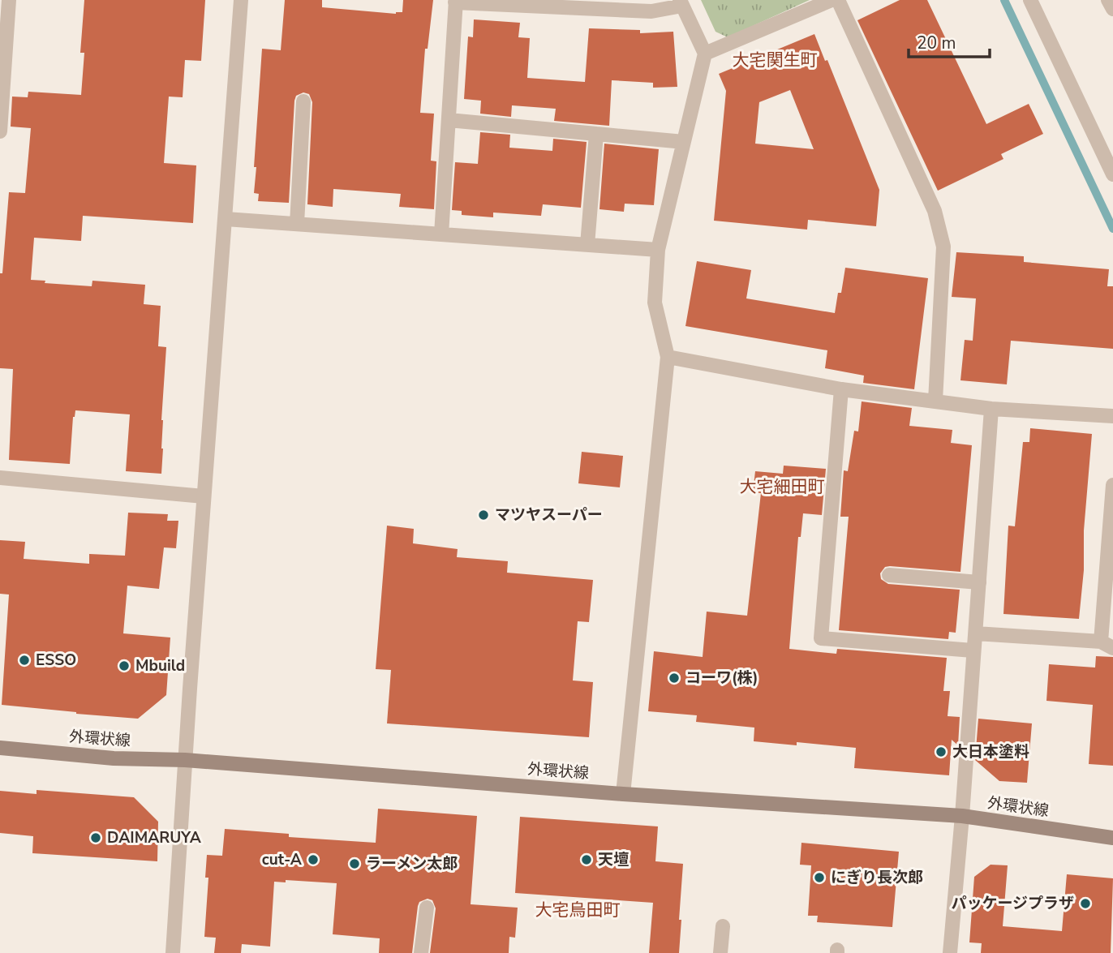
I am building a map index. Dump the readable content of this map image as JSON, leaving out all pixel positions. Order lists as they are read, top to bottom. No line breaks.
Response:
{"streets":{"main road":["外環状線"]},"districts":["大宅関生町","大宅細田町","大宅烏田町"],"places":["マツヤスーパー","ESSO","Mbuild","コーワ(株)","大日本塗料","DAIMARUYA","cut-A","天壇","ラーメン太郎","にぎり長次郎","パッケージプラザ"],"scale_bar":"20 m"}
